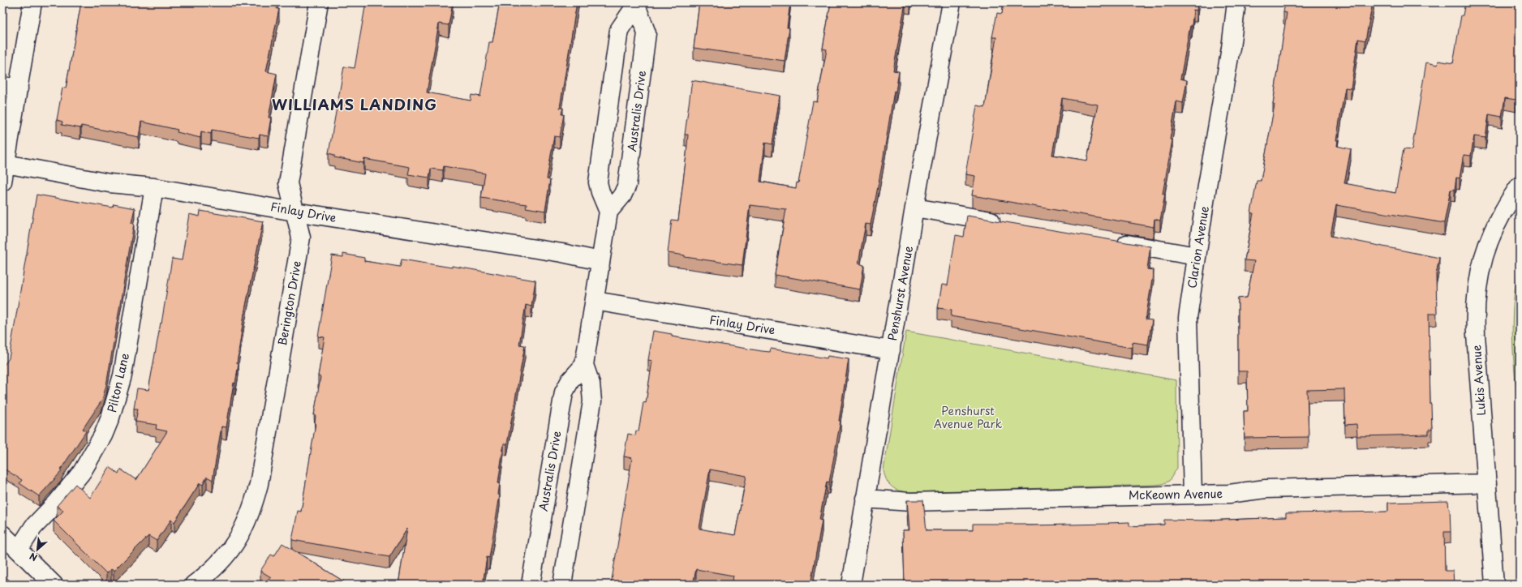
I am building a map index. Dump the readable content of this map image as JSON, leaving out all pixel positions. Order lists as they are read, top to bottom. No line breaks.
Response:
{"streets":{"street":["Australis Drive","Finlay Drive","Clarion Avenue","Penshurst Avenue","Berington Drive","Lukis Avenue","Pilton Lane","McKeown Avenue"]},"crossings":[["Finlay Drive","Penshurst Avenue"],["Finlay Drive","Berington Drive"],["Finlay Drive","Pilton Lane"],["Clarion Avenue","McKeown Avenue"],["Penshurst Avenue","McKeown Avenue"],["Lukis Avenue","McKeown Avenue"]],"districts":["WILLIAMS LANDING"],"parks":["Penshurst Avenue Park"],"north":"bottom left"}
